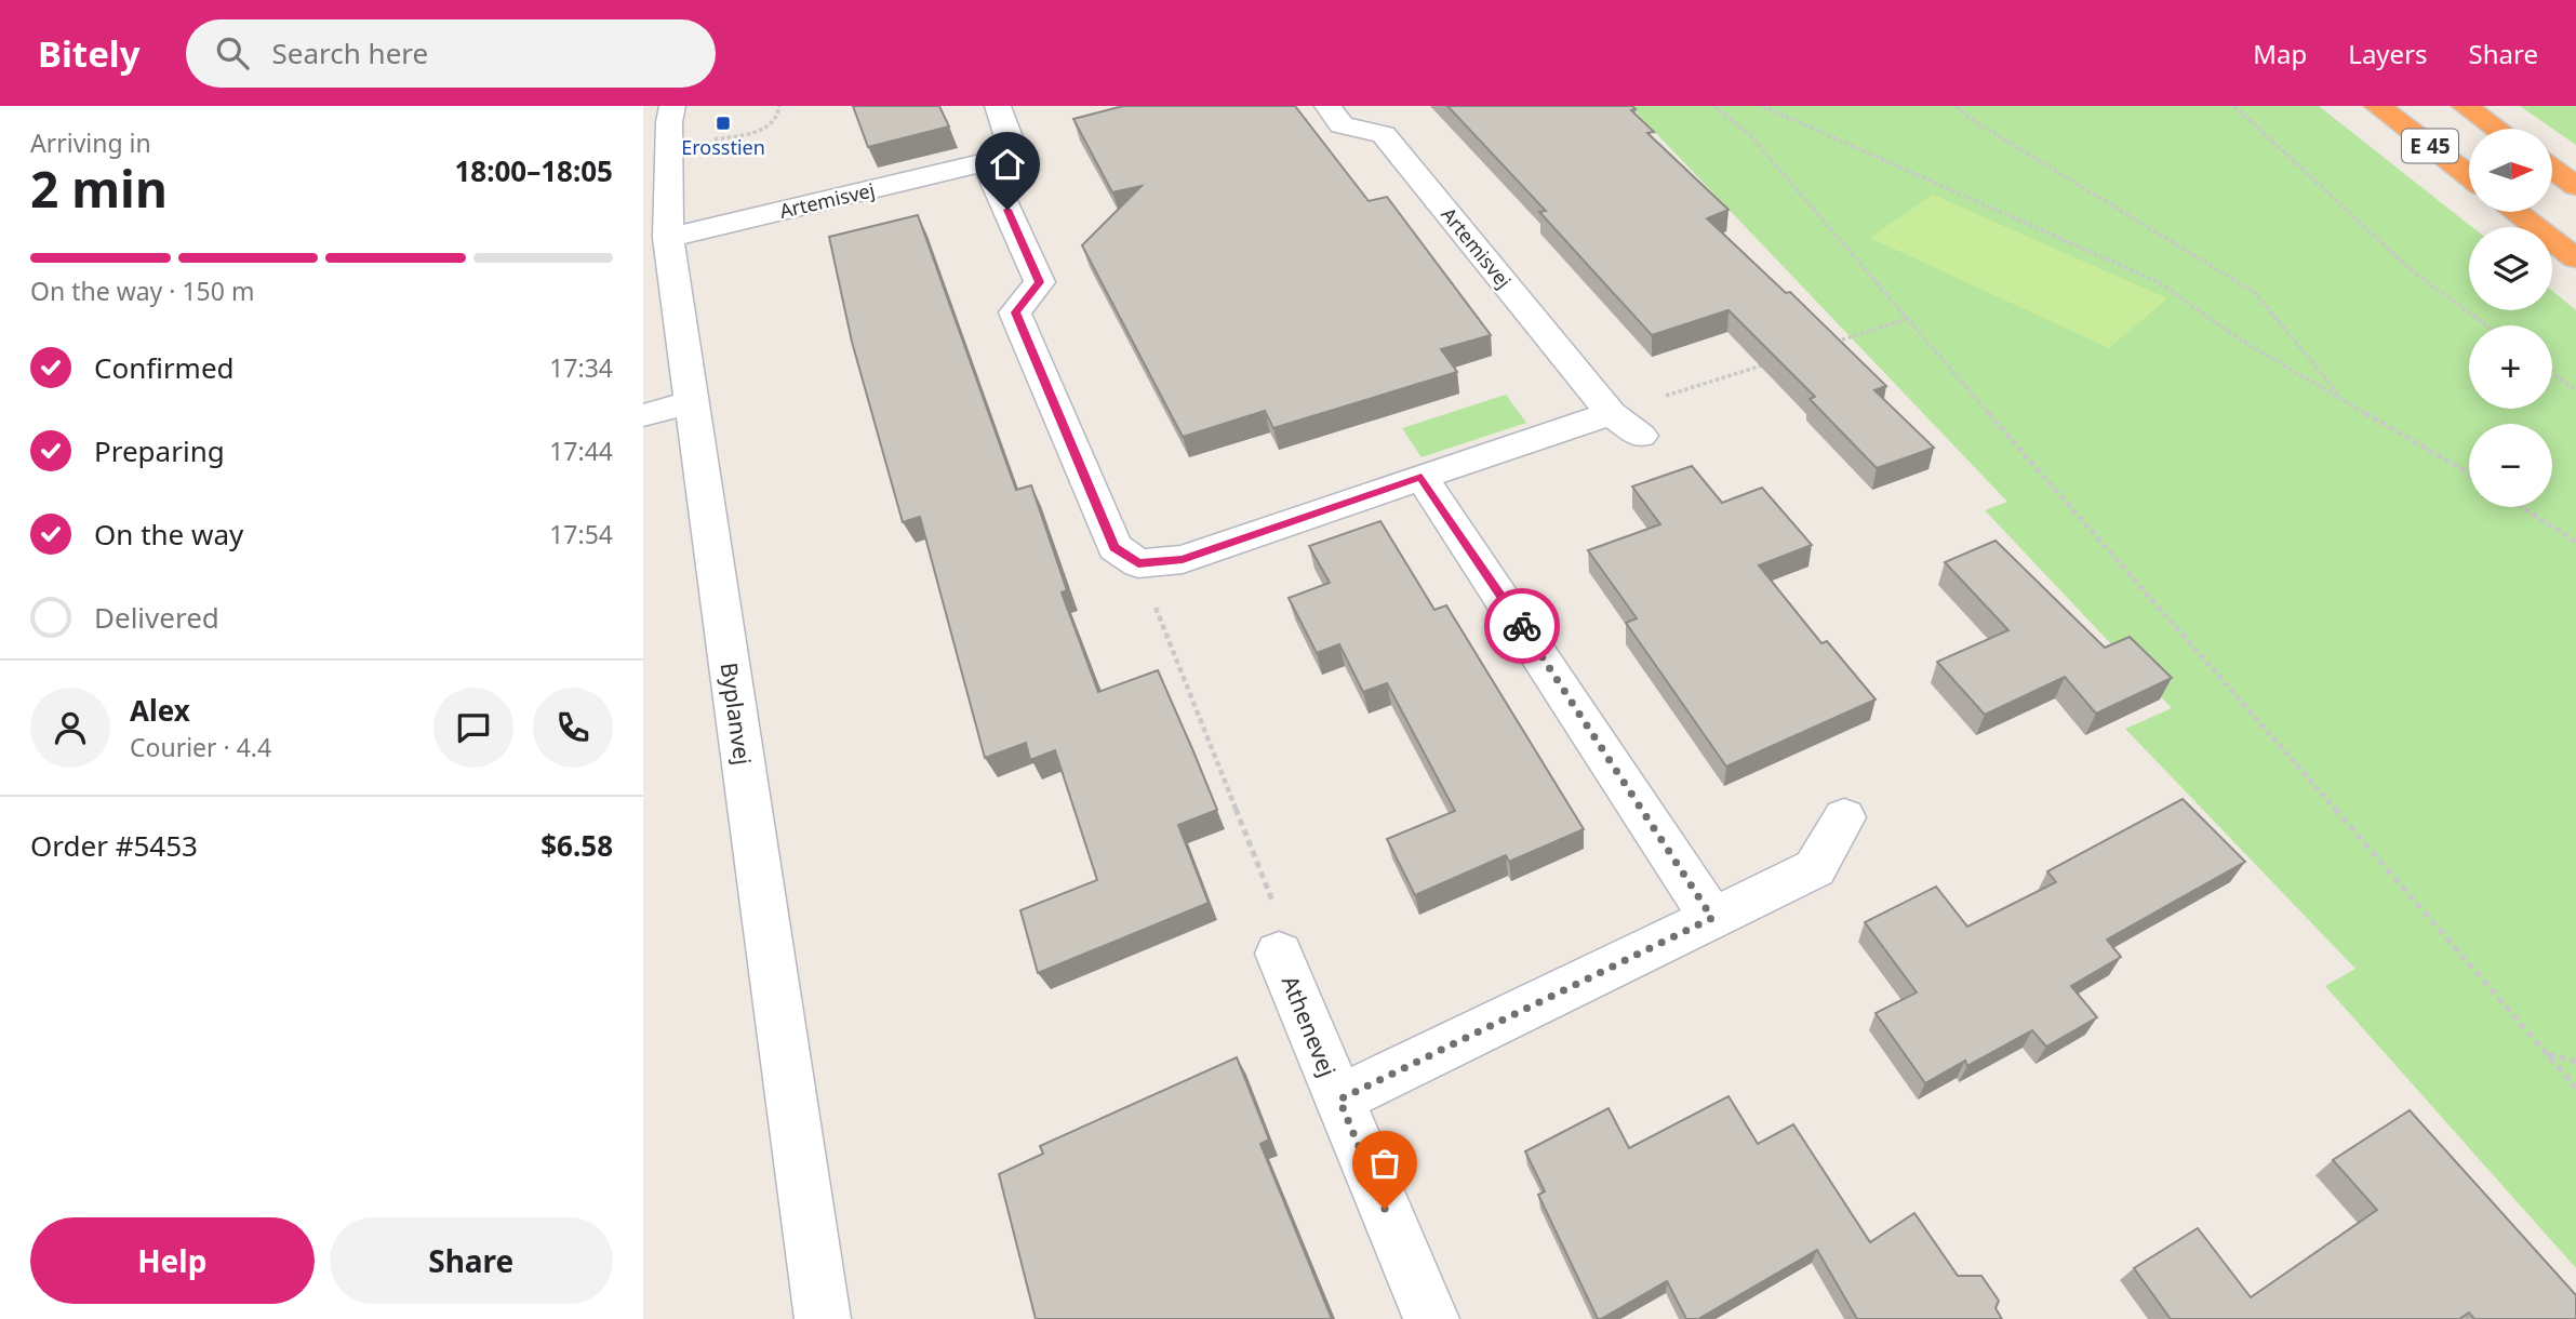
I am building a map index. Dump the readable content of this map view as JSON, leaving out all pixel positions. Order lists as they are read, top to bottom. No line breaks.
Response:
{"streets":{"highway":["E 45"],"street":["Artemisvej","Byplanvej","Athenevej"]},"crossings":[["Artemisvej","Byplanvej"]],"places":{"transit":["Erosstien"]},"north":"right","page":{"header":"Bitely","search":"Search here","nav":["Map","Layers","Share"],"heading":["2 min","Arriving in","18:00–18:05"],"panel":["Alex","Courier · 4.4","Order #5453","$6.58"],"map_buttons":["+","−"],"bar":"On the way · 150 m","list":[["Confirmed","17:34"],["Preparing","17:44"],["On the way","17:54"],"Delivered"],"buttons":["Help","Share"]}}
